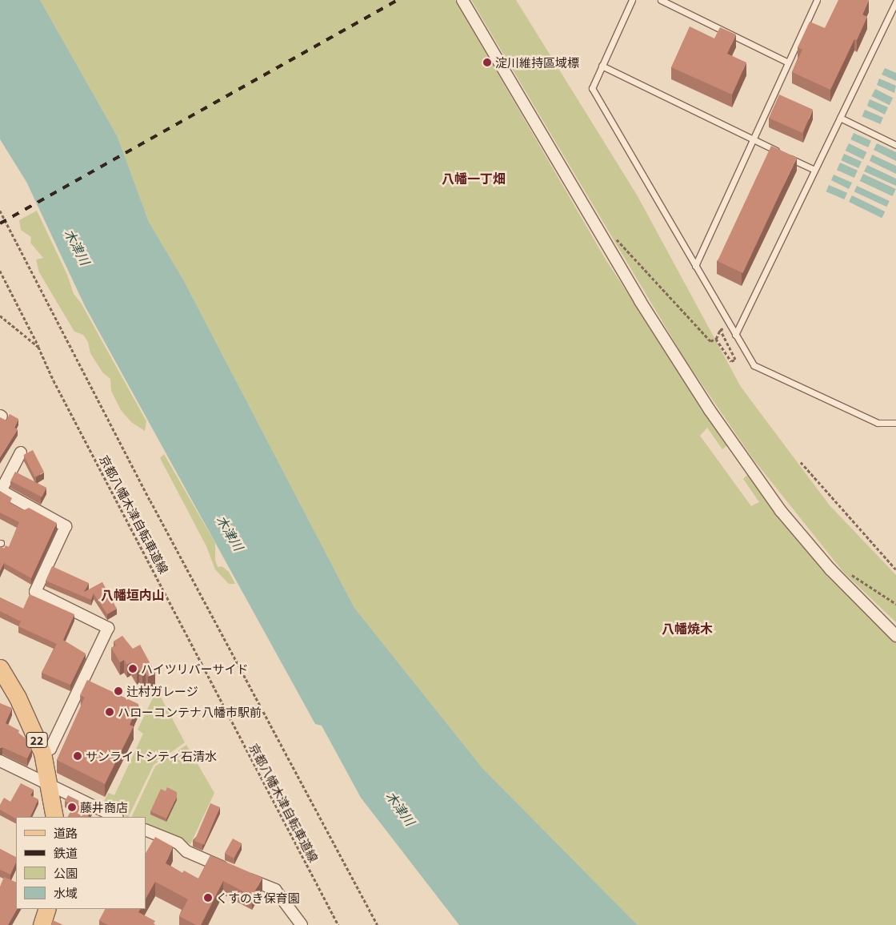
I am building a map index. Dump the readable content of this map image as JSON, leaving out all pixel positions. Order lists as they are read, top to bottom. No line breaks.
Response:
{"streets":{"main road":["22"],"path":["京都八幡木津自転車道線"]},"districts":["八幡一丁畑","八幡垣内山","八幡焼木"],"water":["木津川"],"places":["淀川維持區域標","ハイツリバーサイド","辻村ガレージ","ハローコンテナ八幡市駅前","サンライトシティ石清水","藤井商店","くすのき保育園"],"legend":["道路","鉄道","公園","水域"]}
